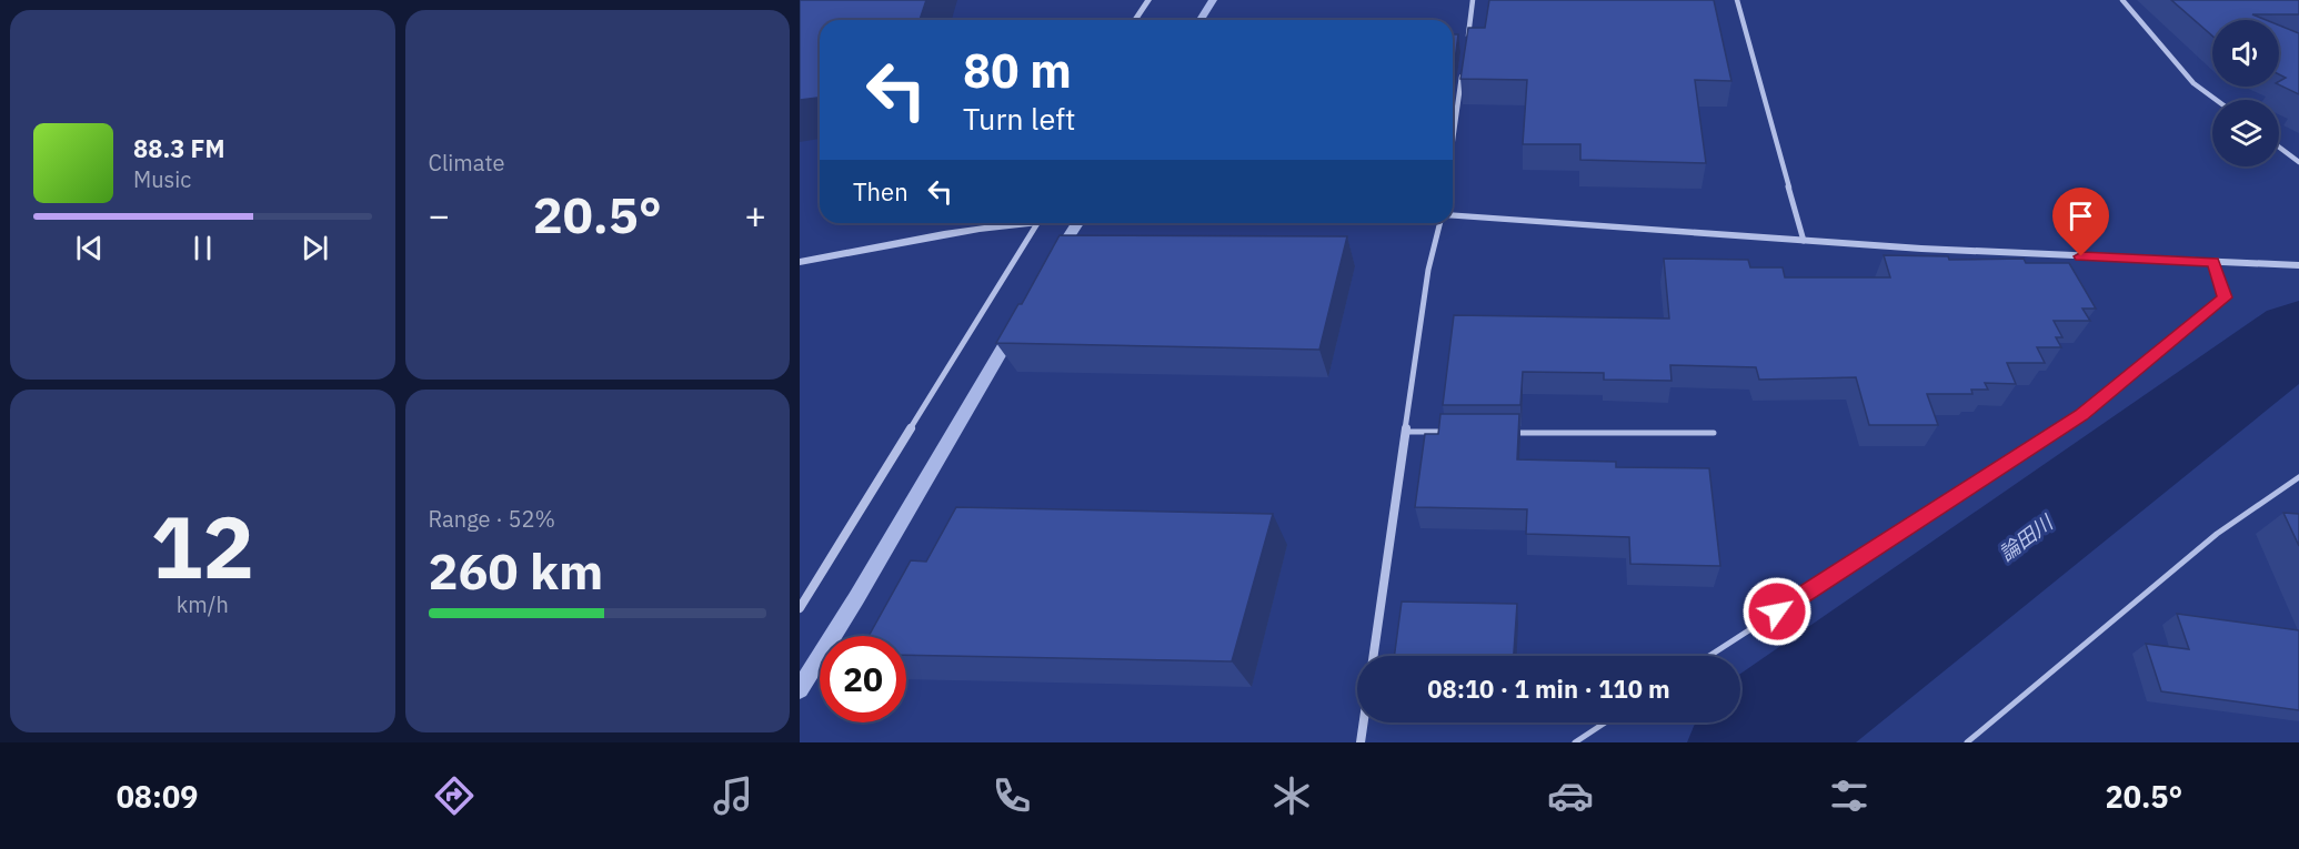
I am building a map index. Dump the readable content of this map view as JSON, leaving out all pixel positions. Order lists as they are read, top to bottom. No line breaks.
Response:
{"water":["論田川"],"page":{"tile":["Climate",["12","km/h"],["Range · 52%","260 km"]],"turn":["80 m","Turn left"],"song":["88.3 FM","Music"],"then":"Then","heat":["−","20.5°","+"],"limit":"20","trip":"08:10 · 1 min · 110 m","tabs":["08:09","20.5°"]}}
